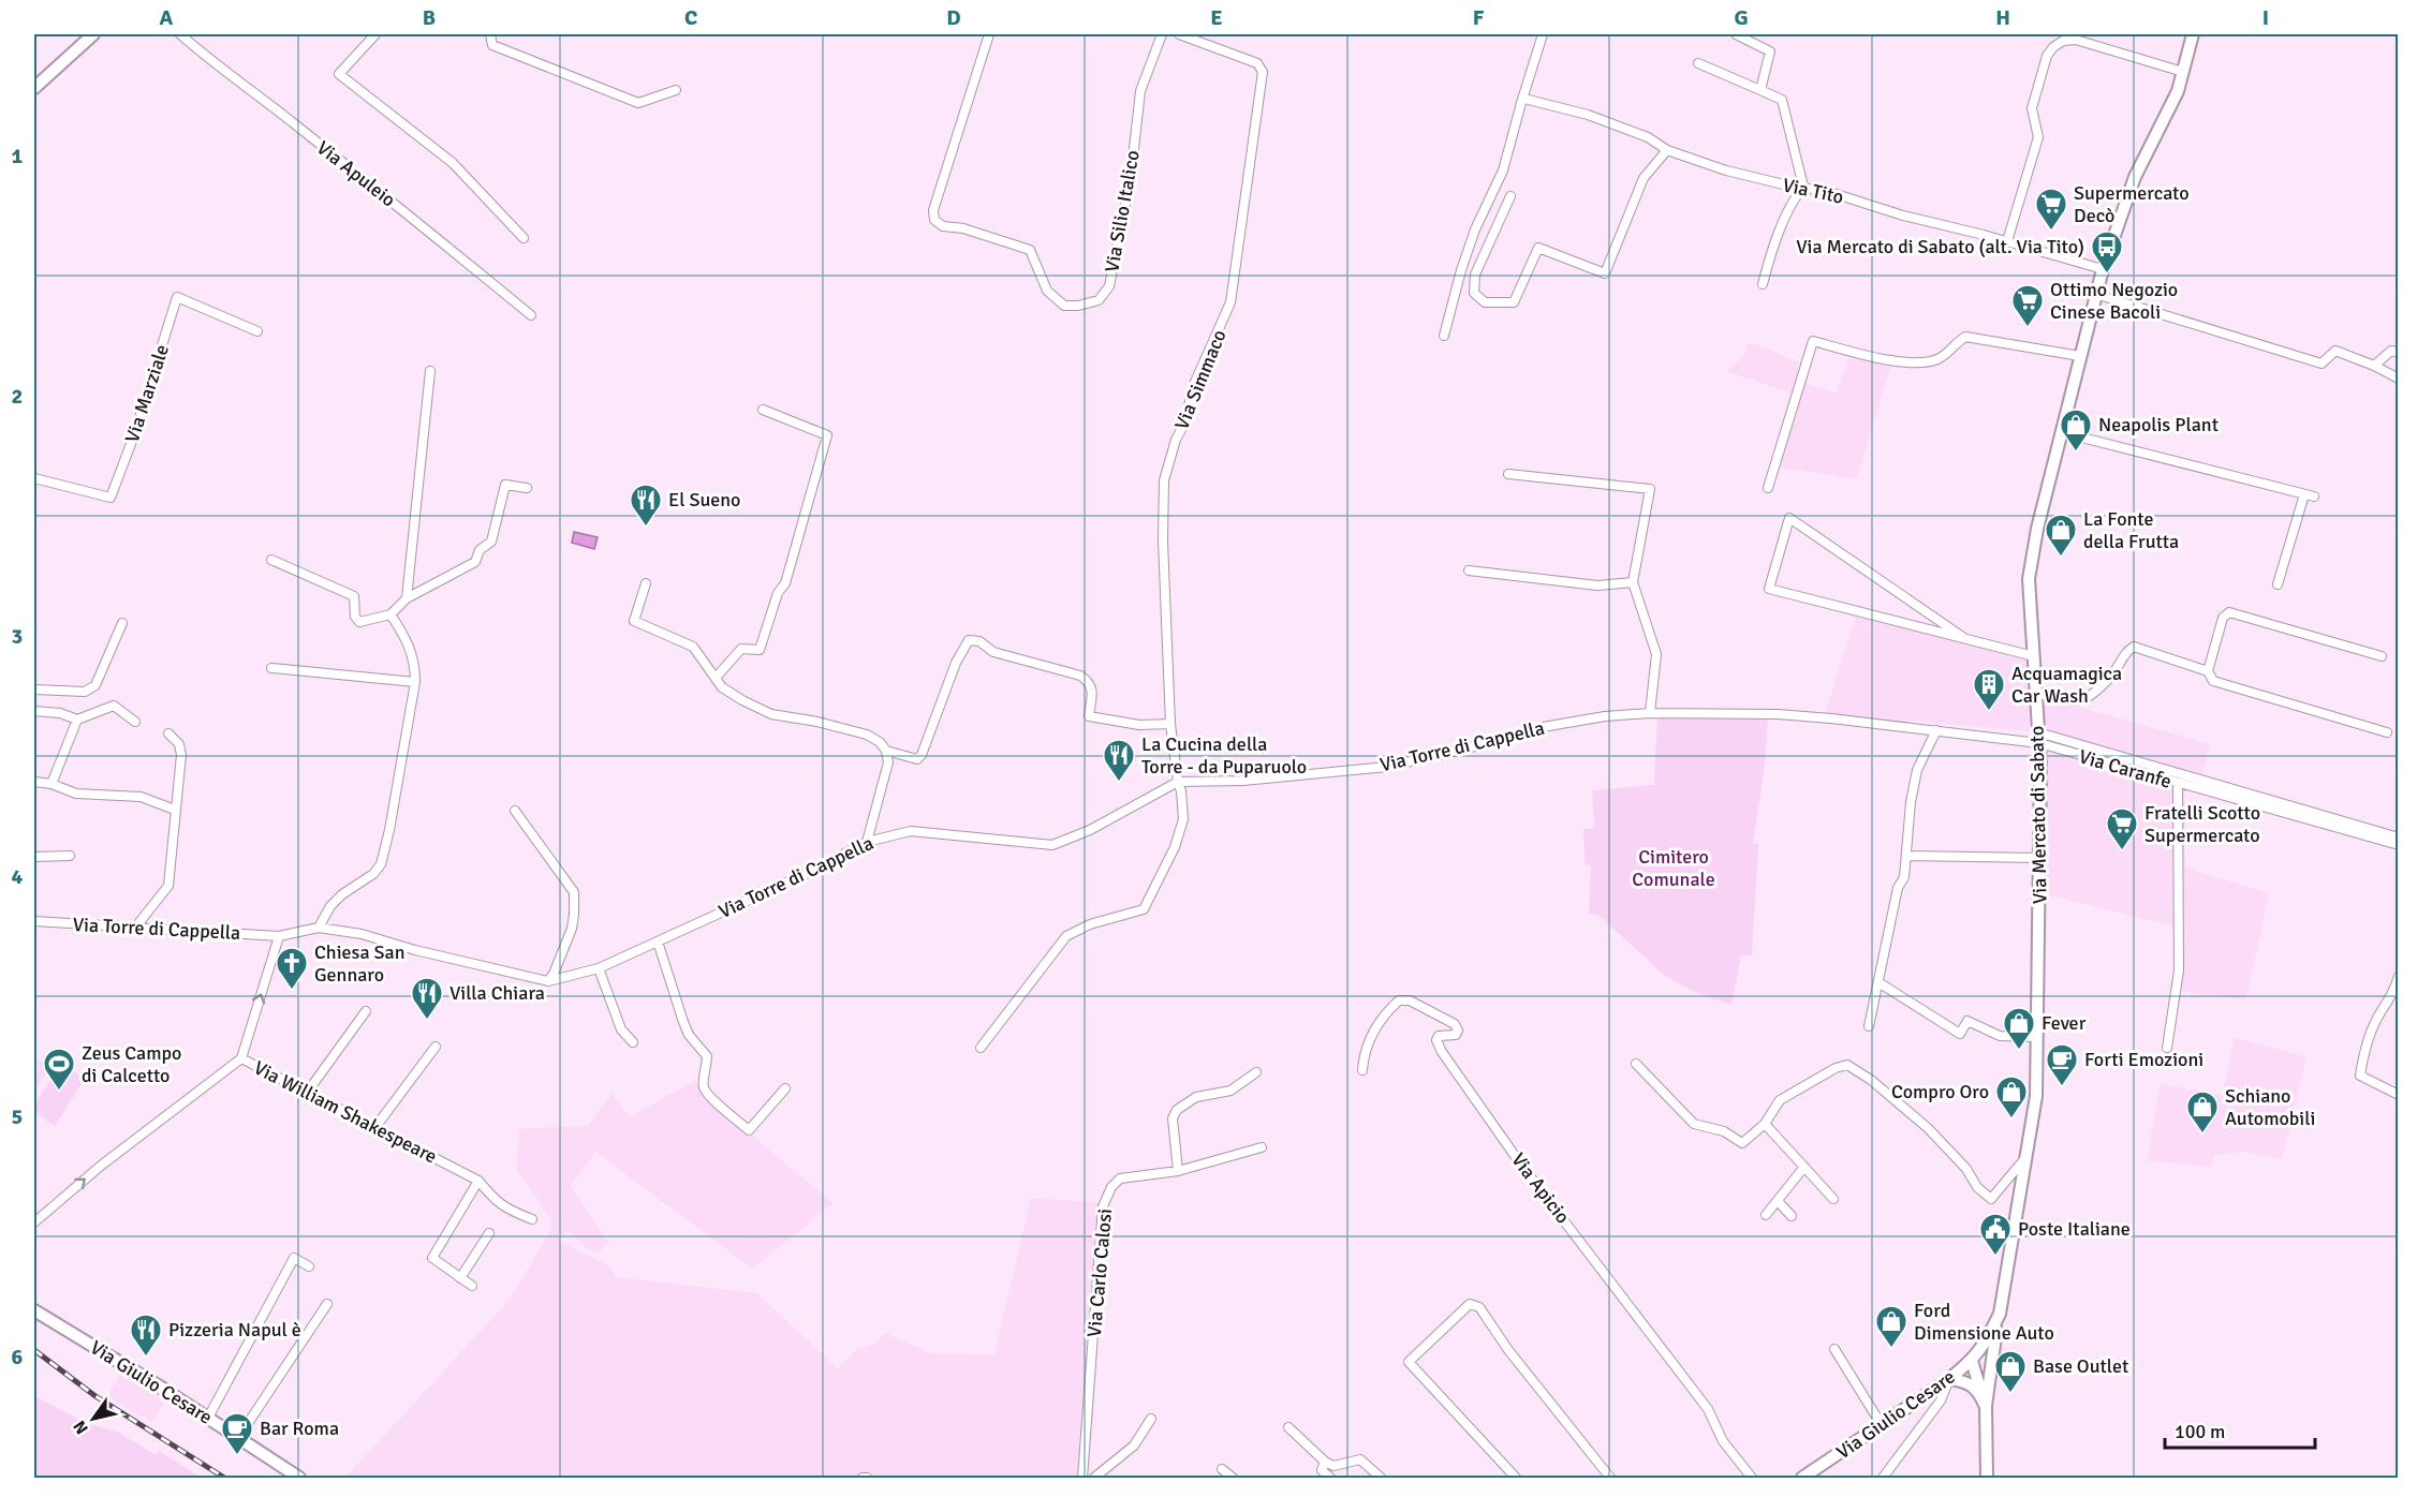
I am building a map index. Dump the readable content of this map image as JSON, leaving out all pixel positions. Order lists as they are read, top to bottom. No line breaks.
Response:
{"streets":{"street":["Via Apuleio","Via Tito","Via Silio Italico","Via Simmaco","Via Marziale","Via Torre di Cappella","Via Caranfe","Via Mercato di Sabato","Via William Shakespeare","Via Apicio","Via Carlo Calosi","Via Giulio Cesare"]},"crossings":[["Via Tito","Via Mercato di Sabato"],["Via Simmaco","Via Torre di Cappella"],["Via Torre di Cappella","Via Caranfe"],["Via Torre di Cappella","Via Mercato di Sabato"],["Via Caranfe","Via Mercato di Sabato"],["Via Mercato di Sabato","Via Giulio Cesare"]],"one_way":["Via William Shakespeare"],"parks":["Cimitero Comunale"],"places":{"supermarket":["Supermercato Decò","Ottimo Negozio Cinese Bacoli","Fratelli Scotto Supermercato"],"bus stop":["Via Mercato di Sabato (alt. Via Tito)"],"shop":["Neapolis Plant","La Fonte della Frutta","Fever","Compro Oro","Schiano Automobili","Ford Dimensione Auto","Base Outlet"],"restaurant":["El Sueno","La Cucina della Torre - da Puparuolo","Villa Chiara","Pizzeria Napul è"],"building":["Acquamagica Car Wash"],"church":["Chiesa San Gennaro"],"cafe":["Forti Emozioni","Bar Roma"],"sports":["Zeus Campo di Calcetto"],"public building":["Poste Italiane"]},"scale_bar":"100 m","north":"bottom left","grid":{"columns":["A","B","C","D","E","F","G","H","I"],"rows":["1","2","3","4","5","6"]}}
